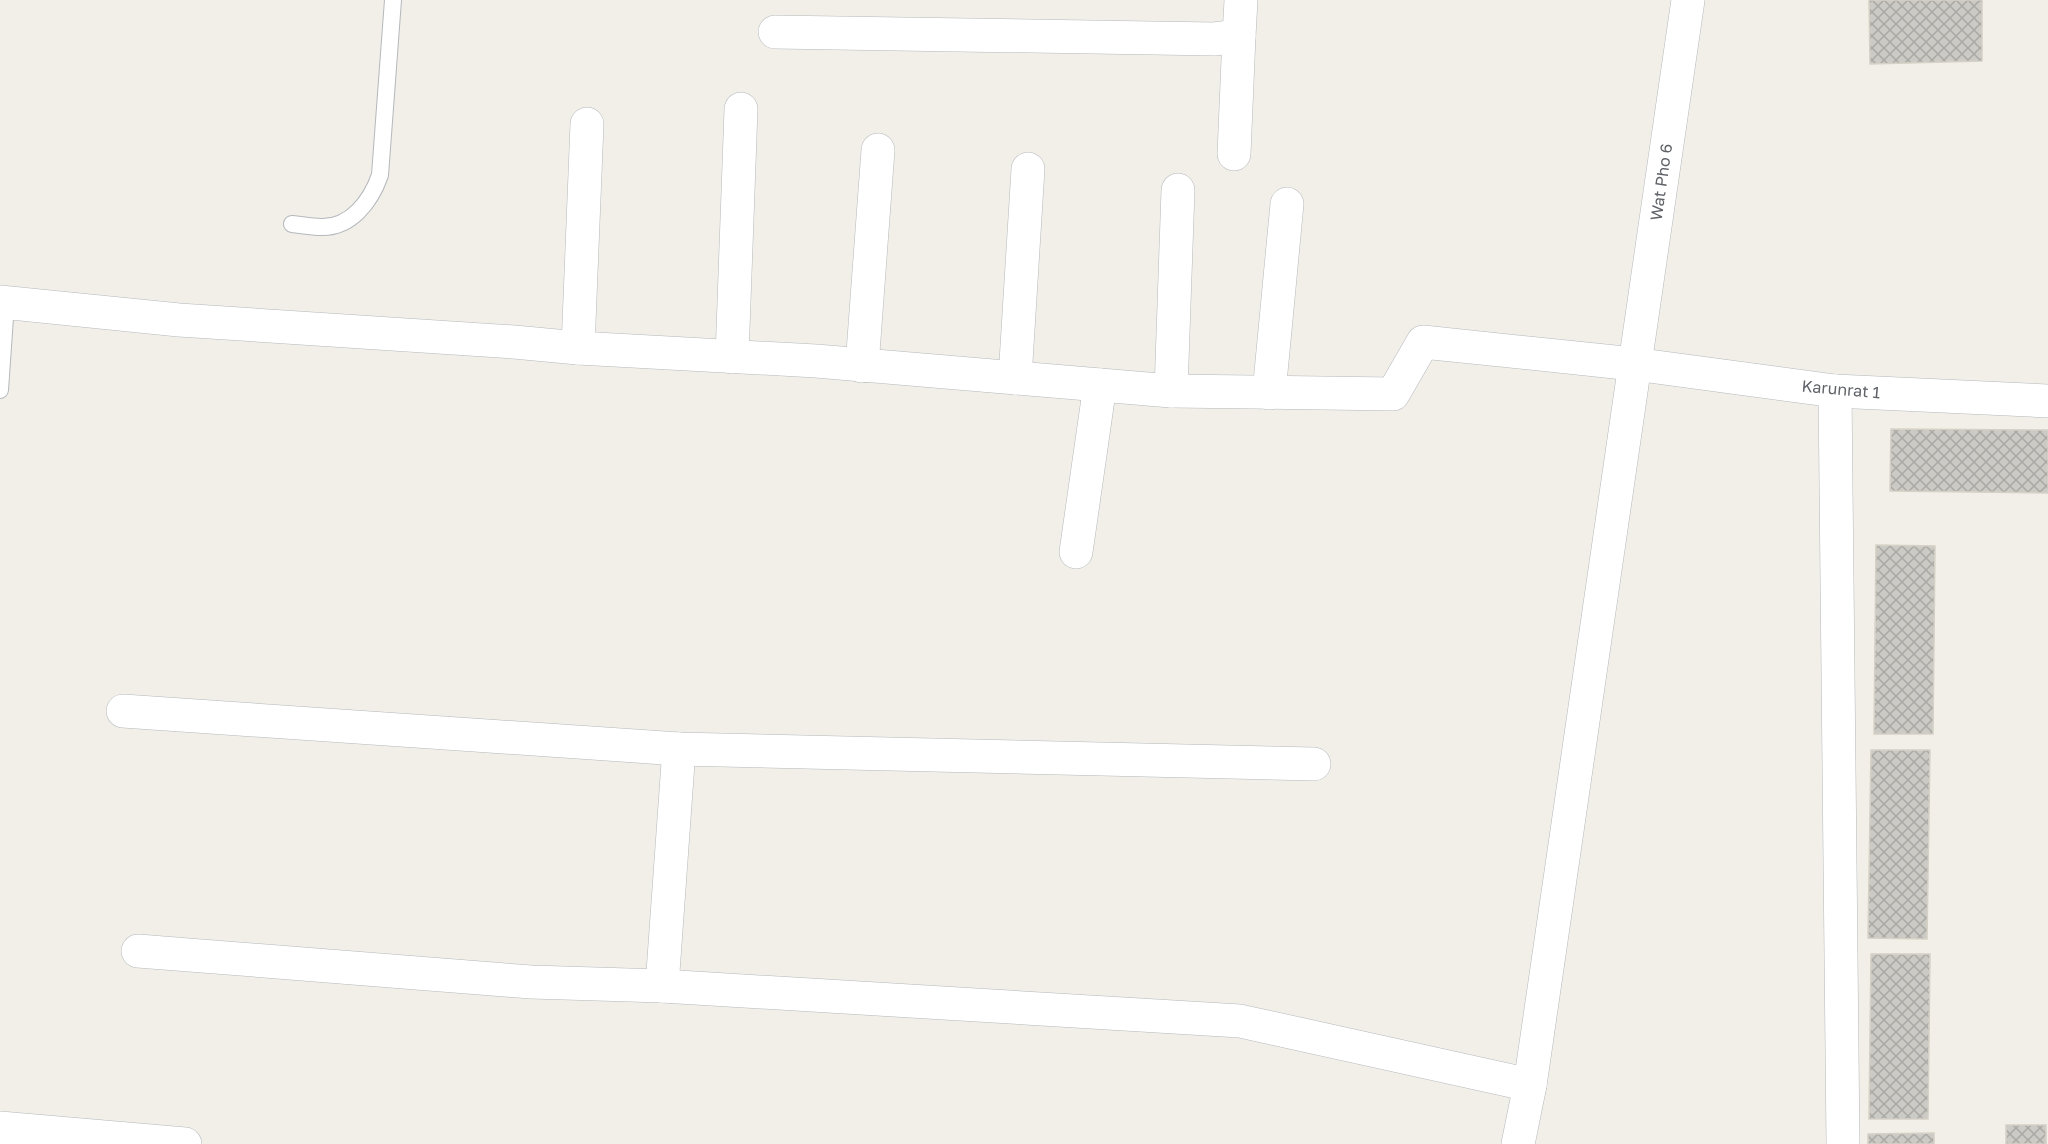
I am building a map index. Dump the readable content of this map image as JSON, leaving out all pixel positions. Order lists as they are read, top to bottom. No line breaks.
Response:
{"streets":{"street":["Wat Pho 6","Karunrat 1"]},"crossings":[["Wat Pho 6","Karunrat 1"]]}
